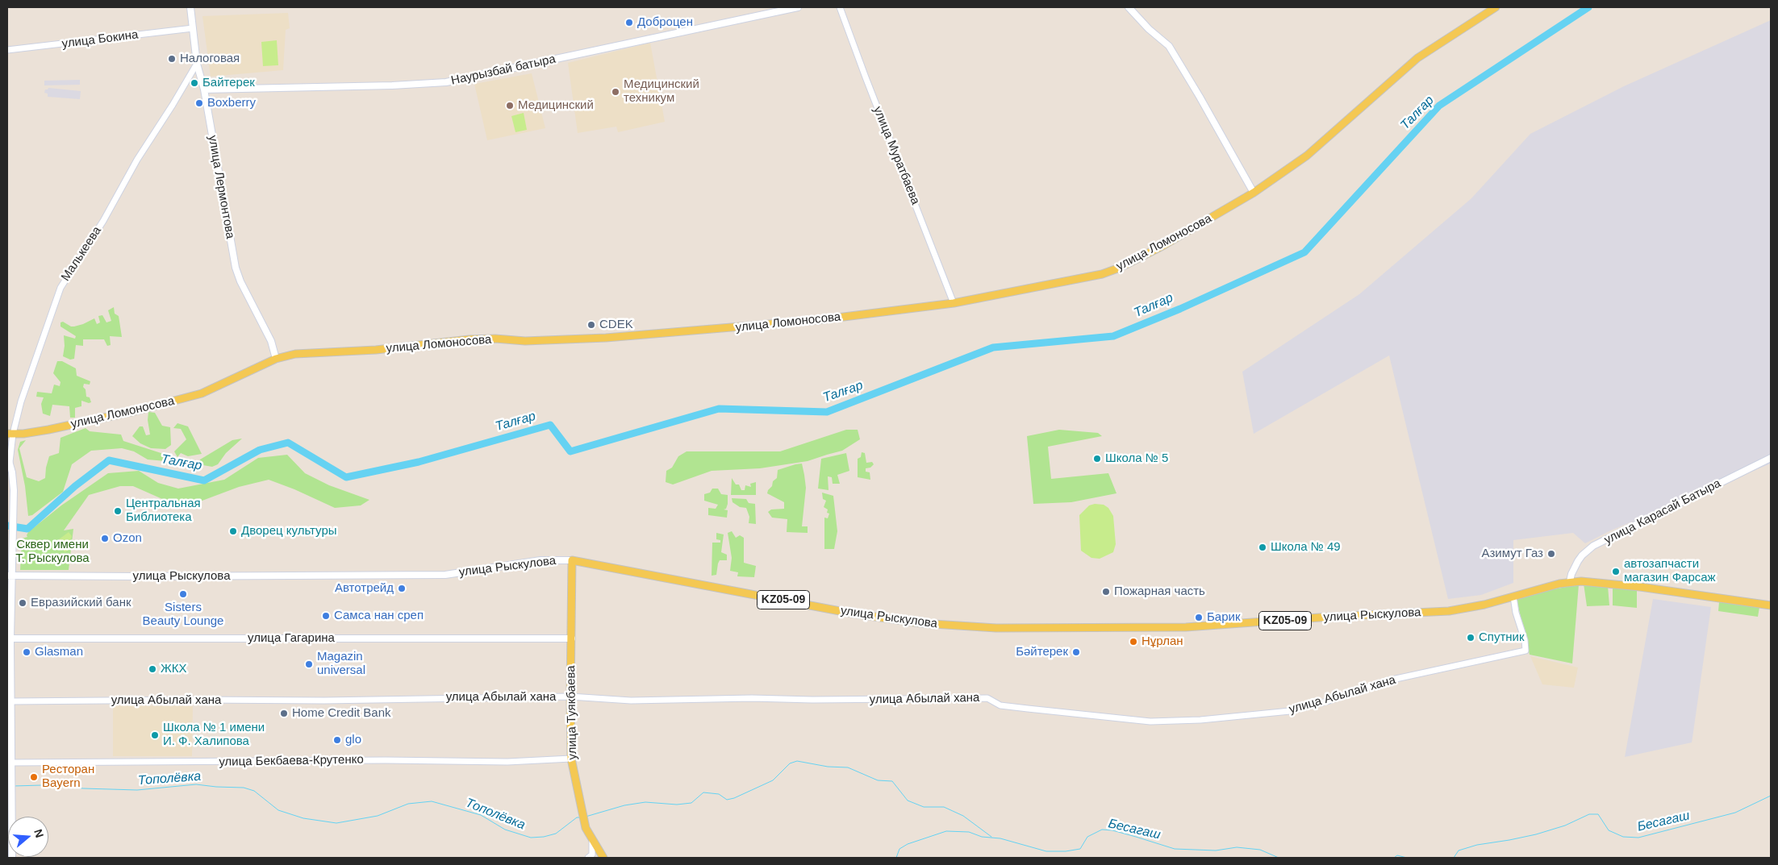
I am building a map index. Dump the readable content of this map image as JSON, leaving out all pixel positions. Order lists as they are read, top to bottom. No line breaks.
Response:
{"streets":{"main road":["Наурызбай батыра","улица Лермонтова","улица Ломоносова","улица Карасай Батыра","улица Рыскулова","KZ05-09","улица Гагарина","улица Туякбаева"],"street":["улица Бокина","улица Муратбаева","Малькеева","улица Абылай хана","улица Бекбаева-Крутенко"]},"crossings":[["улица Бокина","улица Лермонтова"],["Наурызбай батыра","улица Лермонтова"],["улица Муратбаева","улица Ломоносова"],["улица Лермонтова","улица Ломоносова"],["улица Лермонтова","Малькеева"],["улица Ломоносова","Малькеева"],["улица Карасай Батыра","улица Рыскулова"],["улица Рыскулова","улица Абылай хана"],["улица Рыскулова","улица Туякбаева"],["улица Гагарина","улица Туякбаева"],["улица Абылай хана","улица Туякбаева"],["улица Туякбаева","улица Бекбаева-Крутенко"]],"water":["Талғар","Тополёвка","Бесагаш"],"parks":["Сквер имени Т. Рыскулова"],"places":["Доброцен","Налоговая","Байтерек","Медицинский техникум","Boxberry","Медицинский","CDEK","Школа № 5","Центральная Библиотека","Дворец культуры","Ozon","Школа № 49","Азимут Газ","автозапчасти магазин Фарсаж","Автотрейд","Пожарная часть","Sisters Beauty Lounge","Евразийский банк","Самса нан среп","Барик","Спутник","Нұрлан","Glasman","Бәйтерек","Magazin universal","ЖКХ","Home Credit Bank","Школа № 1 имени И. Ф. Халипова","glo","Ресторан Bayern"],"north":"right"}
